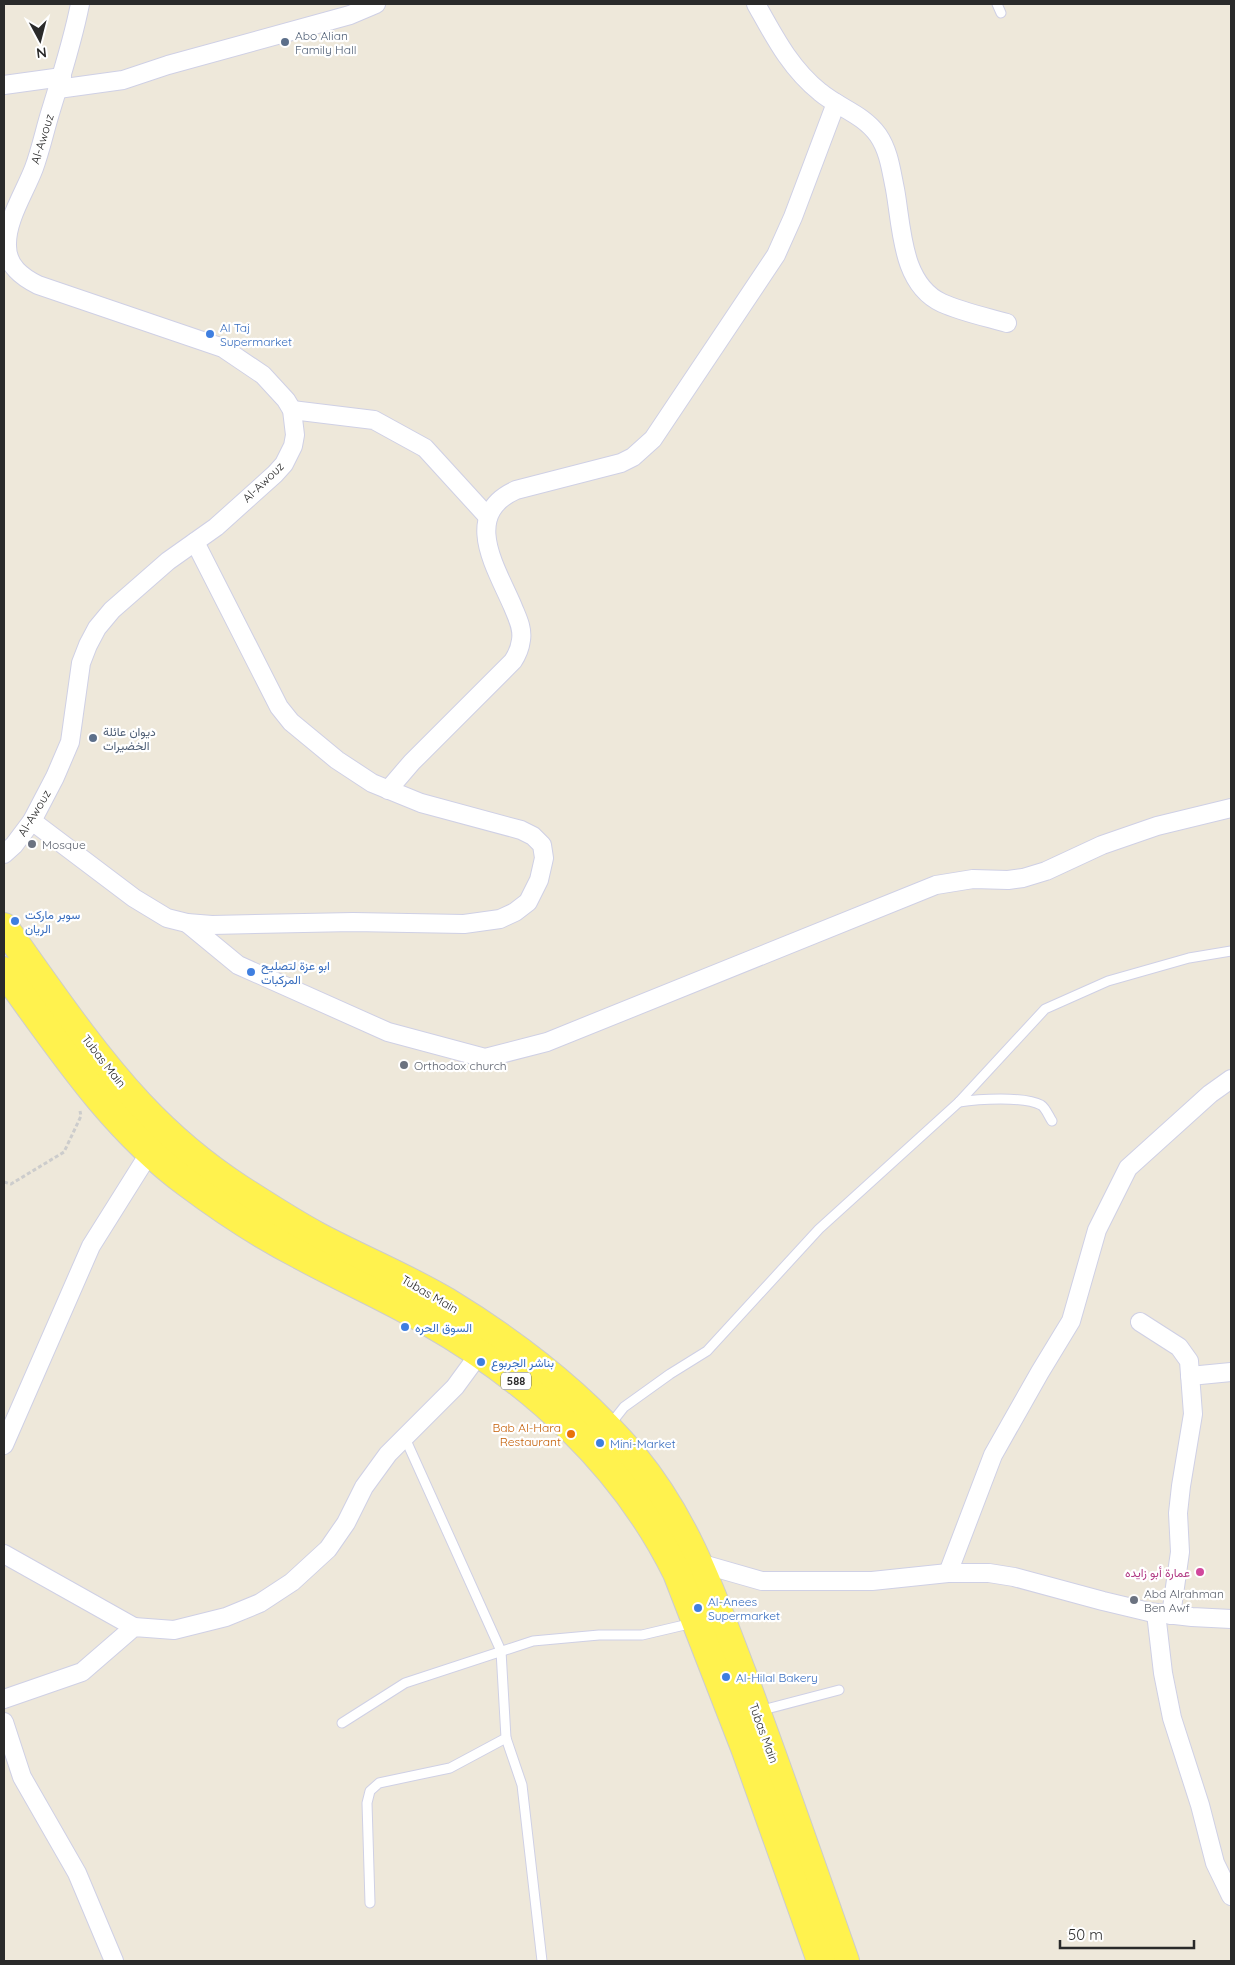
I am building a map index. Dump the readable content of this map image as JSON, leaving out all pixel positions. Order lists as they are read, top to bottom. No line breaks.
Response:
{"streets":{"main road":["Tubas Main","588"],"street":["Al-Awouz"]},"places":["Abo Alian Family Hall","Al Taj Supermarket","ديوان عائلة الخضيرات","Mosque","سوبر ماركت الريان","ابو عزة لتصليح المركبات","Orthodox church","السوق الحره","بناشر الجربوع","Bab Al-Hara Restaurant","Mini-Market","عمارة أبو زايده","Abd Alrahman Ben Awf","Al-Anees Supermarket","Al-Hilal Bakery"],"scale_bar":"50 m","north":"bottom"}
